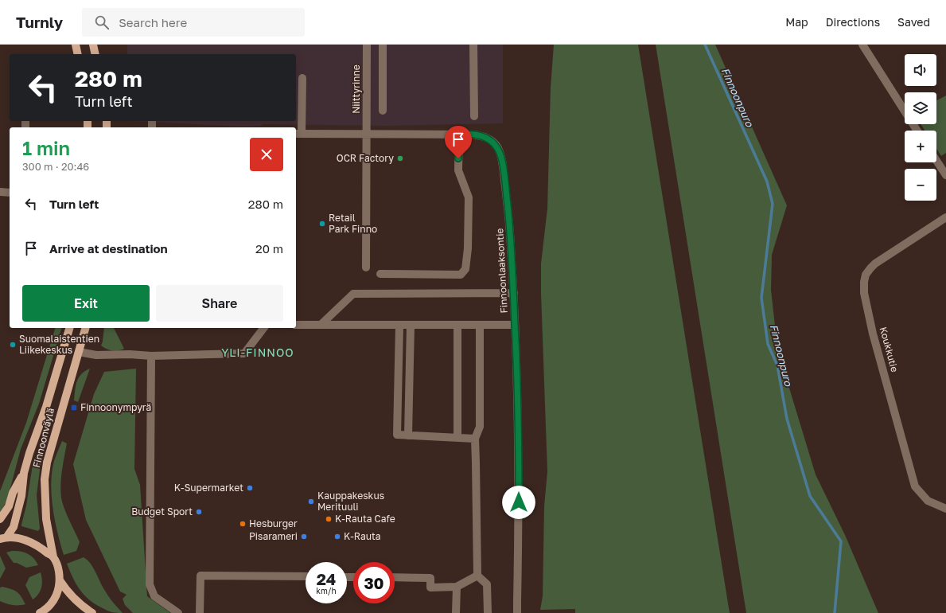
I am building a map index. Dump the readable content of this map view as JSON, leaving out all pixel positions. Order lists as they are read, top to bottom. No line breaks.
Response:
{"streets":{"main road":["Finnoonväylä"],"street":["Niittyrinne","Finnoonlaaksontie","Koukkutie"]},"crossings":[["Niittyrinne","Finnoonlaaksontie"]],"districts":["YLI-FINNOO"],"water":["Finnoonpuro"],"places":{"other":["OCR Factory","Retail Park Finno","Suomalaistentien Liikekeskus","K-Supermarket","Kauppakeskus Merituuli","Budget Sport","K-Rauta Cafe","Hesburger","Pisarameri","K-Rauta"],"transit":["Finnoonympyrä"]},"page":{"header":"Turnly","search":"Search here","nav":["Map","Directions","Saved"],"map_buttons":["+","−"],"turn":["280 m","Turn left"],"heading":["1 min","300 m · 20:46"],"list":[{"name":"Turn left","value":"280 m"},{"name":"Arrive at destination","value":"20 m"}],"buttons":["Exit","Share"],"speed":"24 km/h","limit":"30"}}
